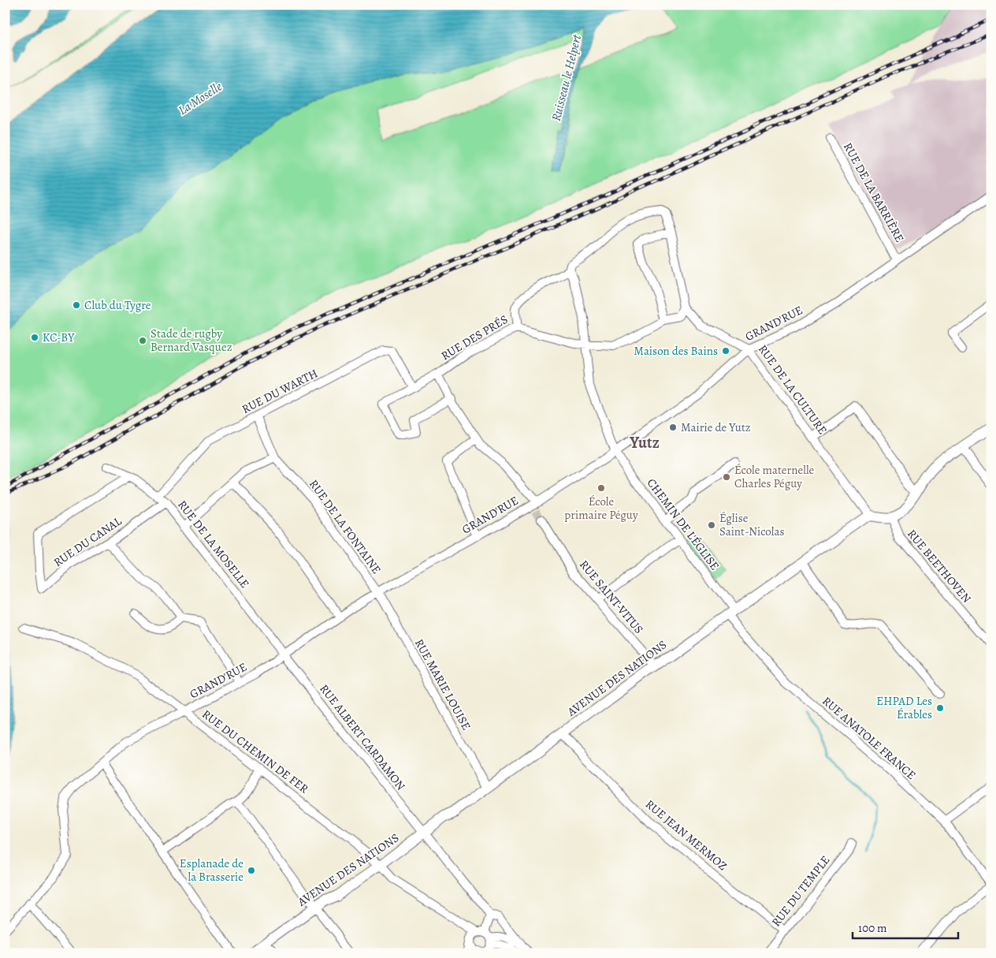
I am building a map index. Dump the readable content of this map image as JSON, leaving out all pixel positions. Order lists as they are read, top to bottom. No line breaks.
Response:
{"streets":{"main road":["AVENUE DES NATIONS"],"street":["RUE DE LA BARRIÈRE","GRAND'RUE","RUE DES PRÉS","RUE DE LA CULTURE","RUE DU WARTH","CHEMIN DE L'ÉGLISE","RUE DE LA FONTAINE","RUE DU CANAL","RUE DE LA MOSELLE","RUE BEETHOVEN","RUE SAINT-VITUS","RUE MARIE LOUISE","RUE ALBERT CARDAMON","RUE ANATOLE FRANCE","RUE DU CHEMIN DE FER","RUE JEAN MERMOZ","RUE DU TEMPLE"]},"crossings":[["RUE DE LA BARRIÈRE","GRAND'RUE"],["GRAND'RUE","RUE DE LA CULTURE"],["GRAND'RUE","CHEMIN DE L'ÉGLISE"],["GRAND'RUE","RUE DE LA FONTAINE"],["GRAND'RUE","RUE DE LA MOSELLE"],["GRAND'RUE","RUE MARIE LOUISE"],["GRAND'RUE","RUE ALBERT CARDAMON"],["GRAND'RUE","RUE DU CHEMIN DE FER"],["RUE DES PRÉS","RUE DE LA CULTURE"],["RUE DES PRÉS","RUE DU WARTH"],["RUE DES PRÉS","CHEMIN DE L'ÉGLISE"],["RUE DE LA CULTURE","AVENUE DES NATIONS"],["RUE DU WARTH","RUE DE LA FONTAINE"],["RUE DU WARTH","RUE DE LA MOSELLE"],["CHEMIN DE L'ÉGLISE","AVENUE DES NATIONS"],["CHEMIN DE L'ÉGLISE","RUE ANATOLE FRANCE"],["RUE DE LA FONTAINE","RUE MARIE LOUISE"],["RUE DU CANAL","RUE DE LA MOSELLE"],["RUE DE LA MOSELLE","RUE ALBERT CARDAMON"],["RUE SAINT-VITUS","AVENUE DES NATIONS"],["AVENUE DES NATIONS","RUE MARIE LOUISE"],["AVENUE DES NATIONS","RUE ALBERT CARDAMON"],["AVENUE DES NATIONS","RUE ANATOLE FRANCE"],["AVENUE DES NATIONS","RUE DU CHEMIN DE FER"],["AVENUE DES NATIONS","RUE JEAN MERMOZ"],["RUE JEAN MERMOZ","RUE DU TEMPLE"]],"districts":["Yutz"],"water":["Ruisseau le Helpert","La Moselle"],"places":["Club du Tygre","KC-BY","Stade de rugby Bernard Vasquez","Maison des Bains","Mairie de Yutz","École maternelle Charles Péguy","École primaire Péguy","Église Saint-Nicolas","EHPAD Les Érables","Esplanade de la Brasserie"],"scale_bar":"100 m"}
